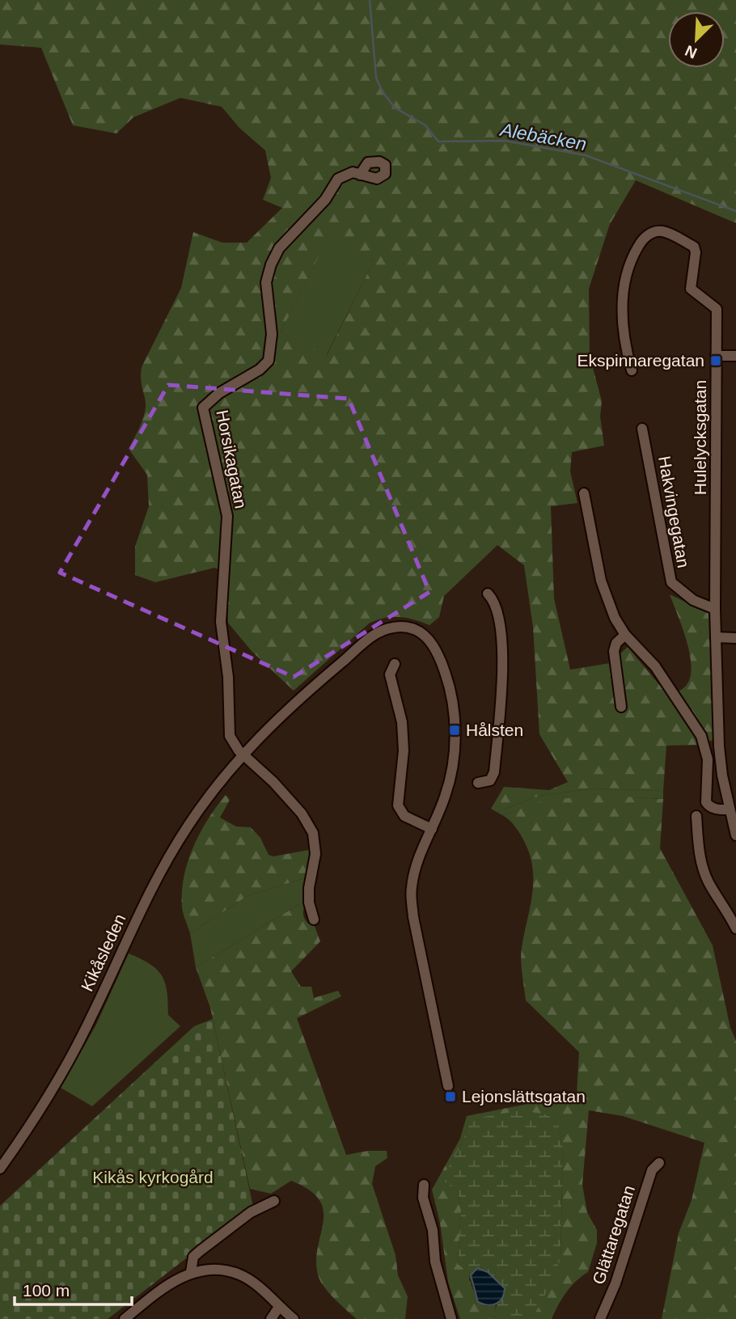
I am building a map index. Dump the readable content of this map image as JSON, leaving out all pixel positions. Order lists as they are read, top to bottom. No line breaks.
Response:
{"streets":{"street":["Hulelycksgatan","Horsikagatan","Hakvingegatan","Kikåsleden","Glättaregatan"]},"crossings":[["Hulelycksgatan","Hakvingegatan"],["Horsikagatan","Kikåsleden"]],"water":["Alebäcken"],"parks":["Kikås kyrkogård"],"places":{"transit":["Ekspinnaregatan","Hålsten","Lejonslättsgatan"]},"scale_bar":"100 m","north":"bottom left"}
